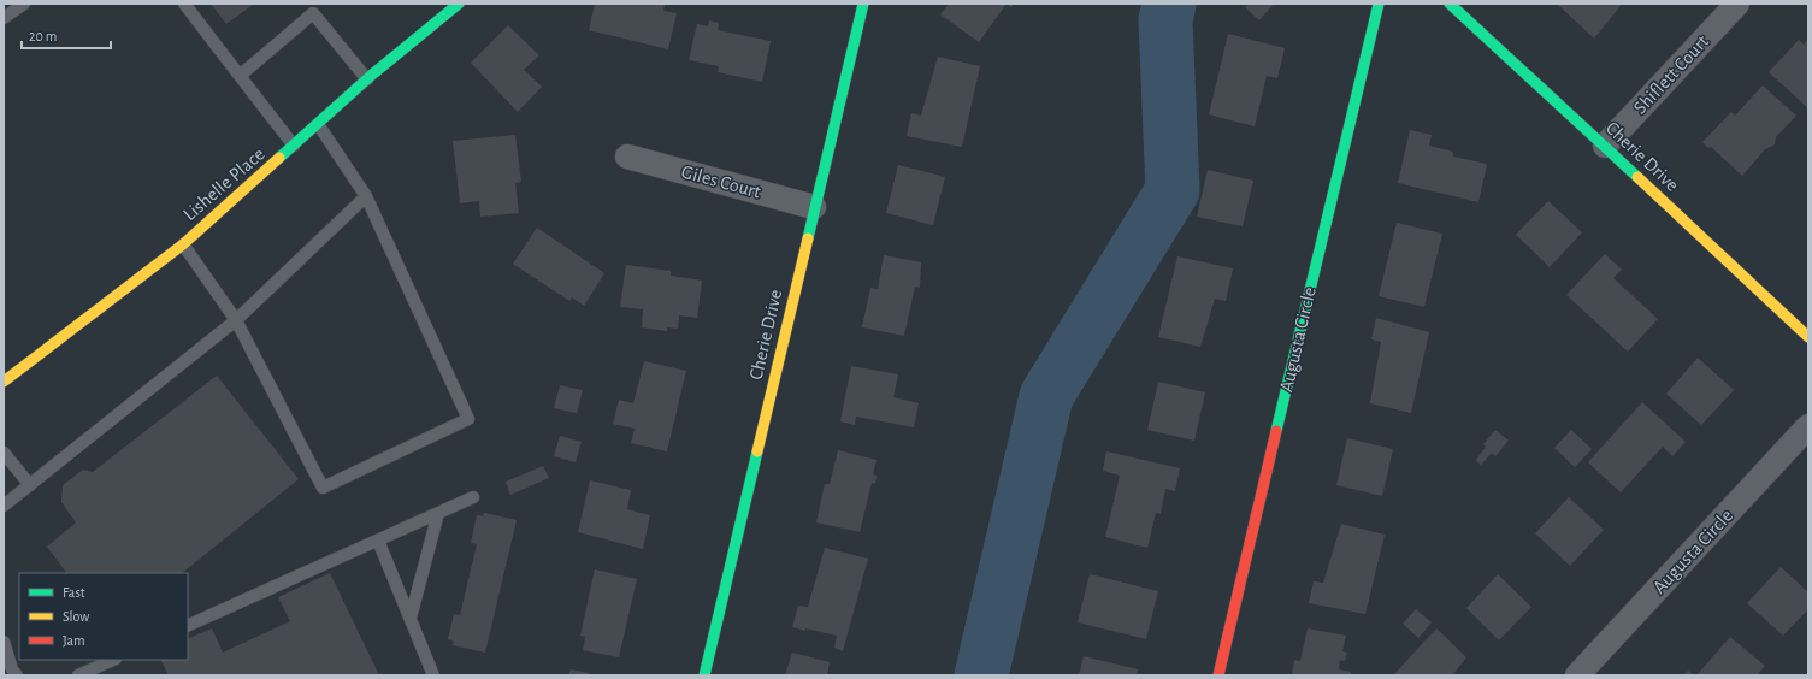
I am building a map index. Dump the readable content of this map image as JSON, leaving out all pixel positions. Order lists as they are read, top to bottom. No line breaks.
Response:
{"streets":{"street":["Shiflett Court","Cherie Drive","Giles Court","Lishelle Place","Augusta Circle"]},"crossings":[["Shiflett Court","Cherie Drive"],["Cherie Drive","Giles Court"]],"legend":["Fast","Slow","Jam"],"scale_bar":"20 m"}
